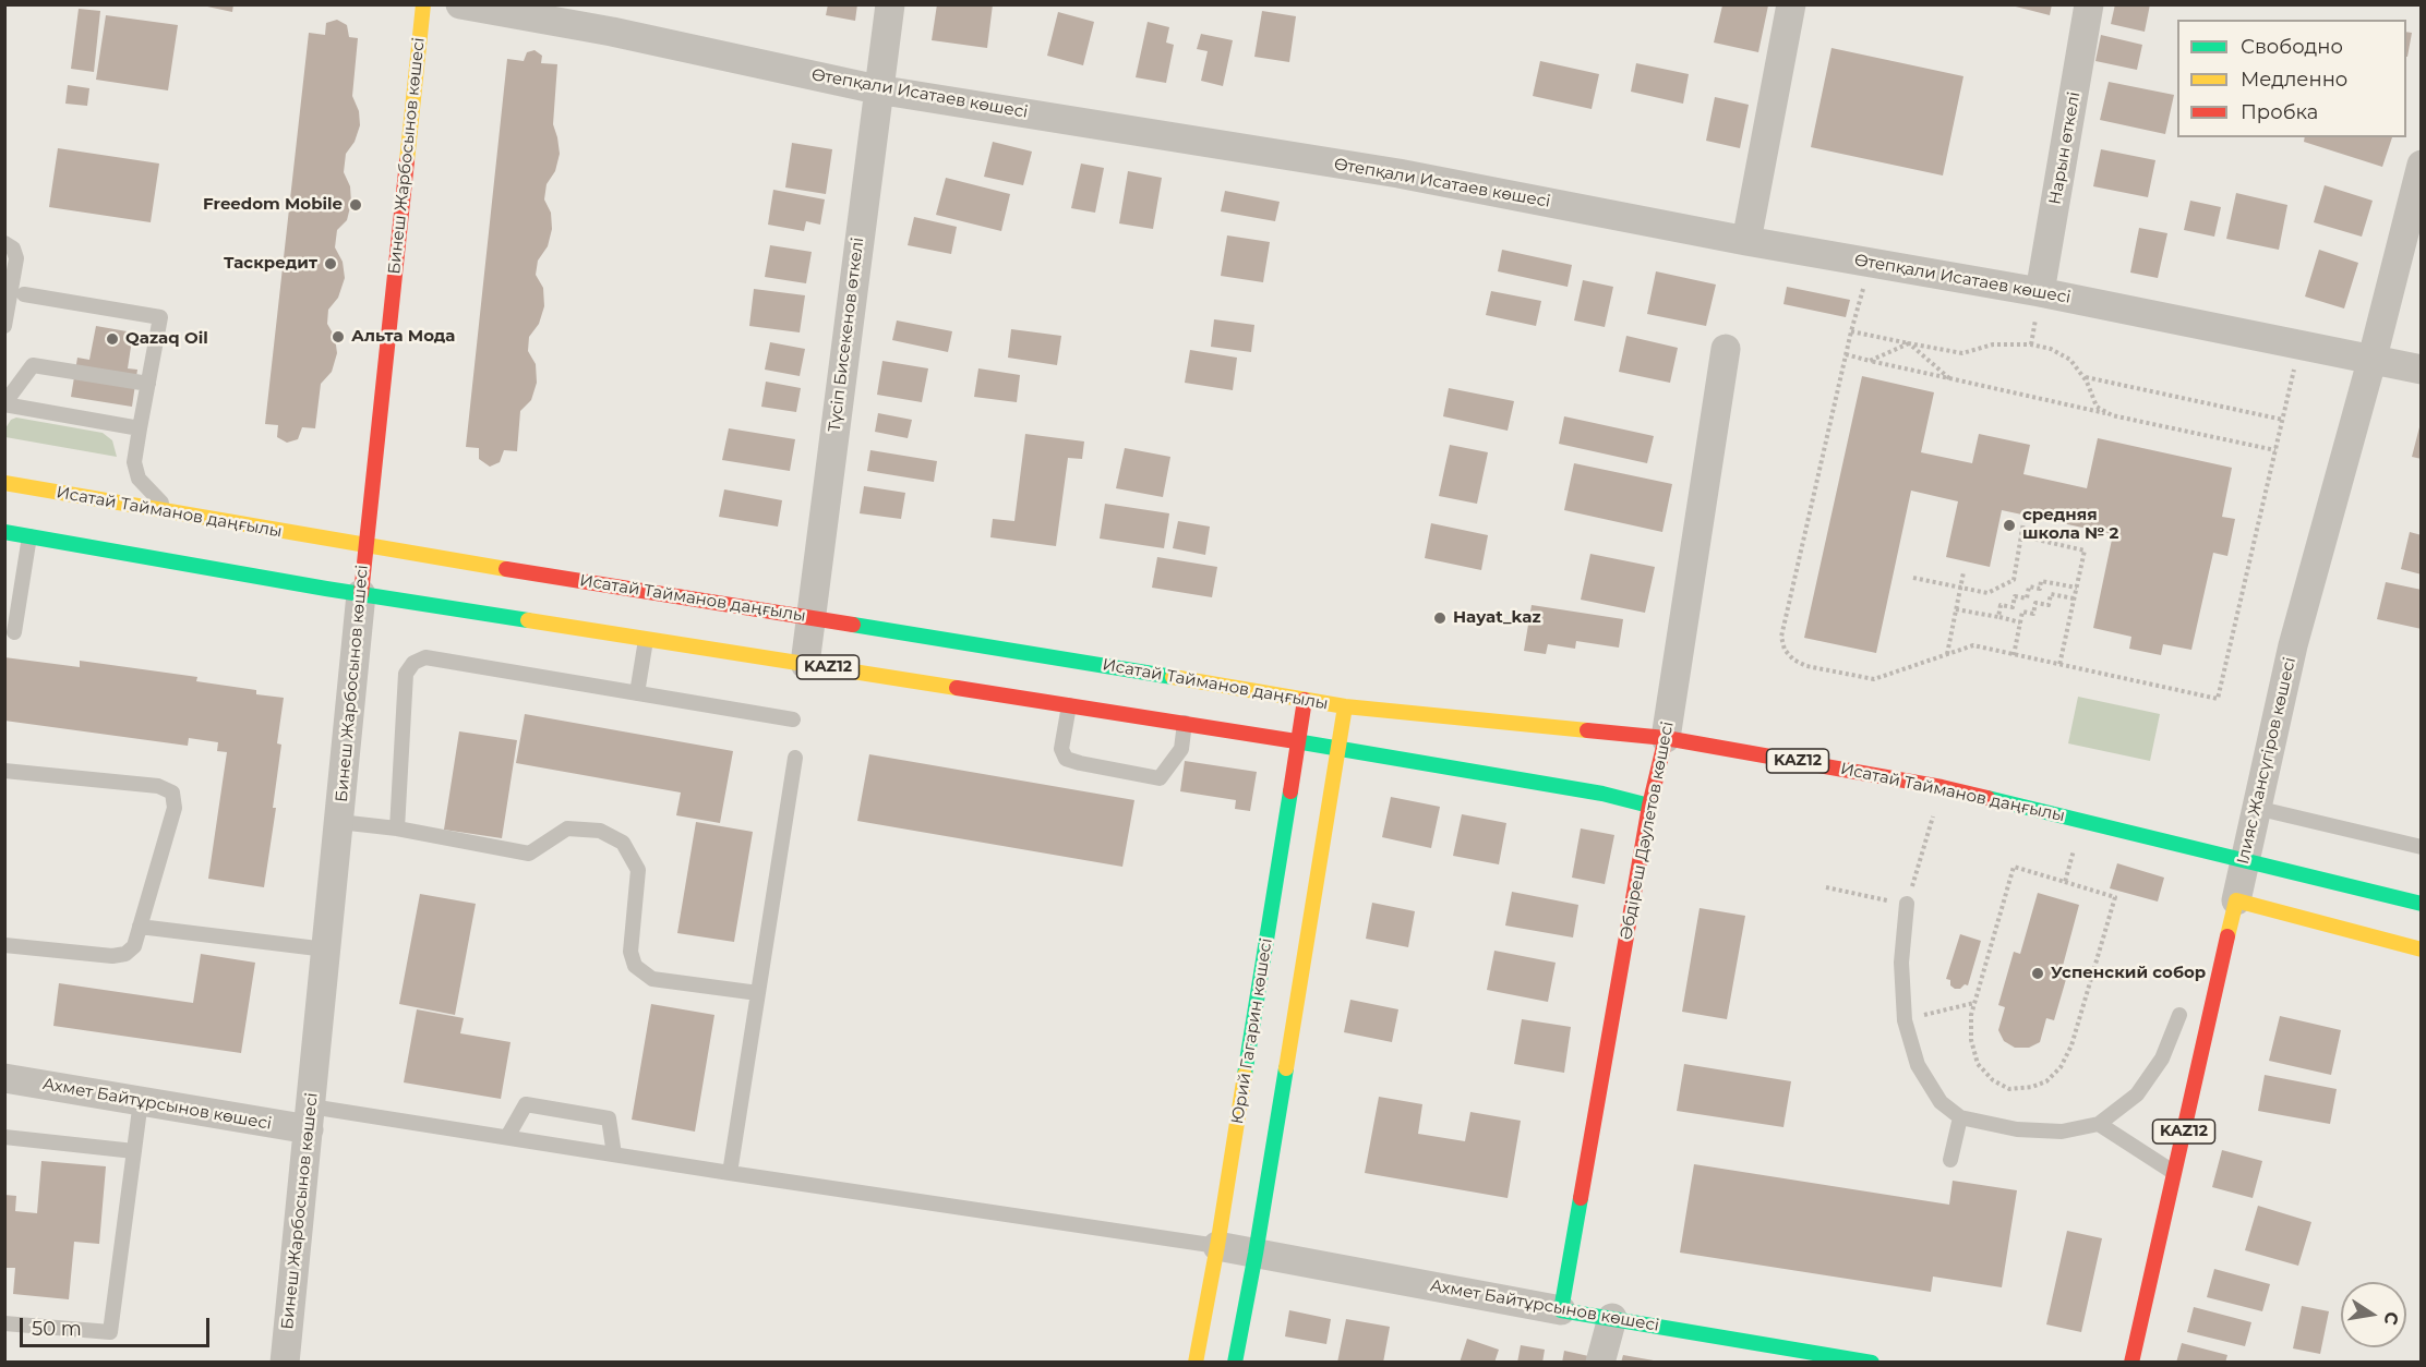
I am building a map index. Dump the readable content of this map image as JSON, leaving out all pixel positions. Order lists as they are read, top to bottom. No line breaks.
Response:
{"streets":{"main road":["Бинеш Жарбосынов көшесі","Исатай Тайманов даңғылы","KAZ12","Ілияс Жансүгіров көшесі","Әбдіреш Дәулетов көшесі","Юрий Гагарин көшесі","Ахмет Байтұрсынов көшесі"],"street":["Өтепқали Исатаев көшесі","Нарын өткелі","Түсіп Бисекенов өткелі"]},"crossings":[["Өтепқали Исатаев көшесі","Нарын өткелі"],["Өтепқали Исатаев көшесі","Түсіп Бисекенов өткелі"],["Өтепқали Исатаев көшесі","Ілияс Жансүгіров көшесі"],["Бинеш Жарбосынов көшесі","Исатай Тайманов даңғылы"],["Бинеш Жарбосынов көшесі","KAZ12"],["Бинеш Жарбосынов көшесі","Ахмет Байтұрсынов көшесі"],["Түсіп Бисекенов өткелі","Исатай Тайманов даңғылы"],["Түсіп Бисекенов өткелі","KAZ12"],["Исатай Тайманов даңғылы","Ілияс Жансүгіров көшесі"],["Исатай Тайманов даңғылы","Әбдіреш Дәулетов көшесі"],["Исатай Тайманов даңғылы","Юрий Гагарин көшесі"],["KAZ12","Әбдіреш Дәулетов көшесі"],["KAZ12","Юрий Гагарин көшесі"],["Әбдіреш Дәулетов көшесі","Ахмет Байтұрсынов көшесі"],["Юрий Гагарин көшесі","Ахмет Байтұрсынов көшесі"]],"places":["Freedom Mobile","Таскредит","Альта Мода","Qazaq Oil","cредняя школа № 2","Hayat_kaz","Успенский собор"],"legend":["Свободно","Медленно","Пробка"],"scale_bar":"50 m","north":"right"}
